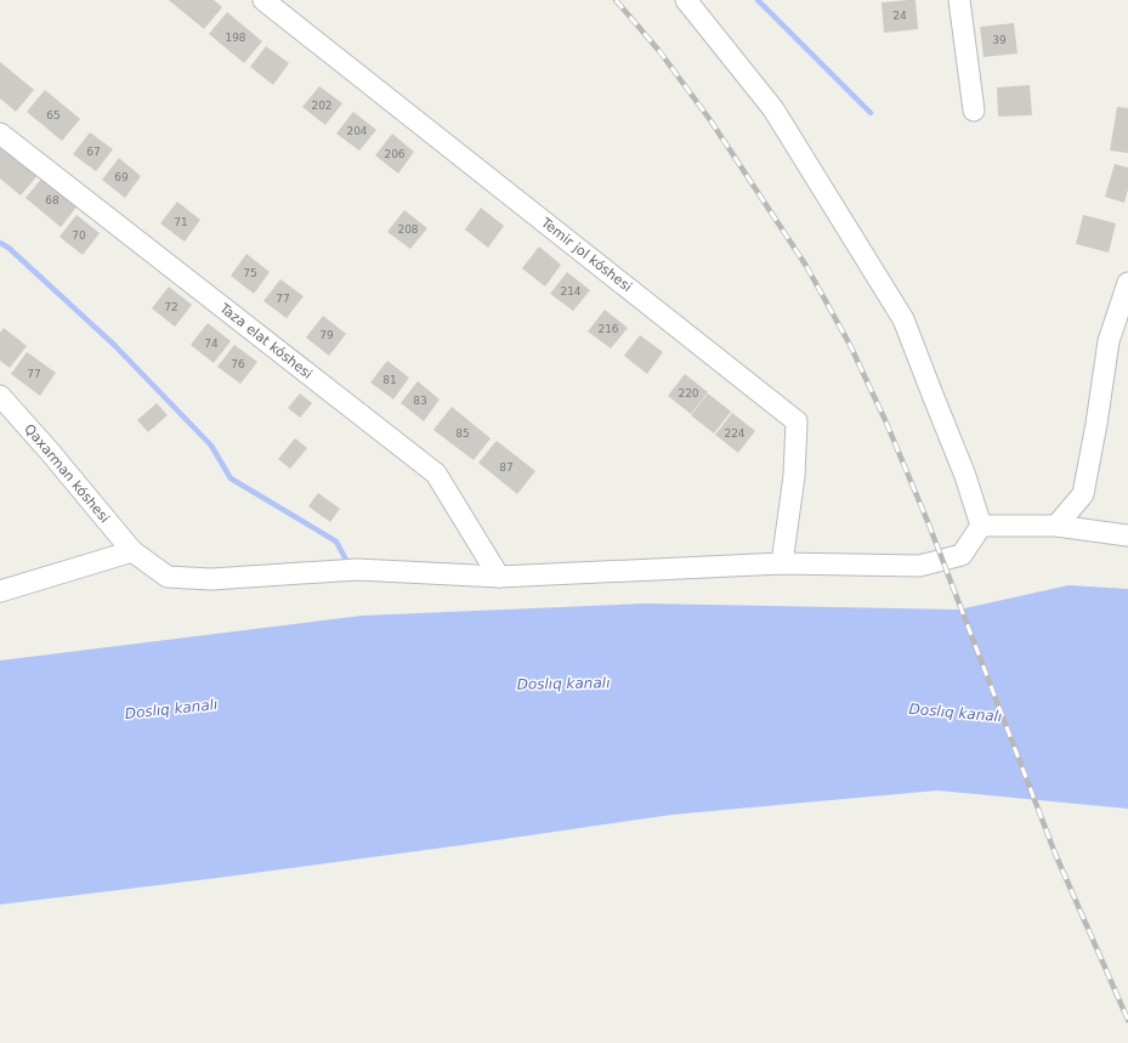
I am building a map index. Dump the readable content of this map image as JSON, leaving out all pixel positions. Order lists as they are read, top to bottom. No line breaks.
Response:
{"streets":{"street":["Temir jol kóshesi","Taza elat kóshesi","Qaxarman kóshesi"]},"crossings":[["Temir jol kóshesi","Qaxarman kóshesi"],["Taza elat kóshesi","Qaxarman kóshesi"]],"water":["Doslıq kanalı"],"house_numbers":["24","198","39","202","65","204","67","206","69","68","71","208","70","75","214","77","72","216","79","74","76","77","81","220","83","85","224","87"]}
